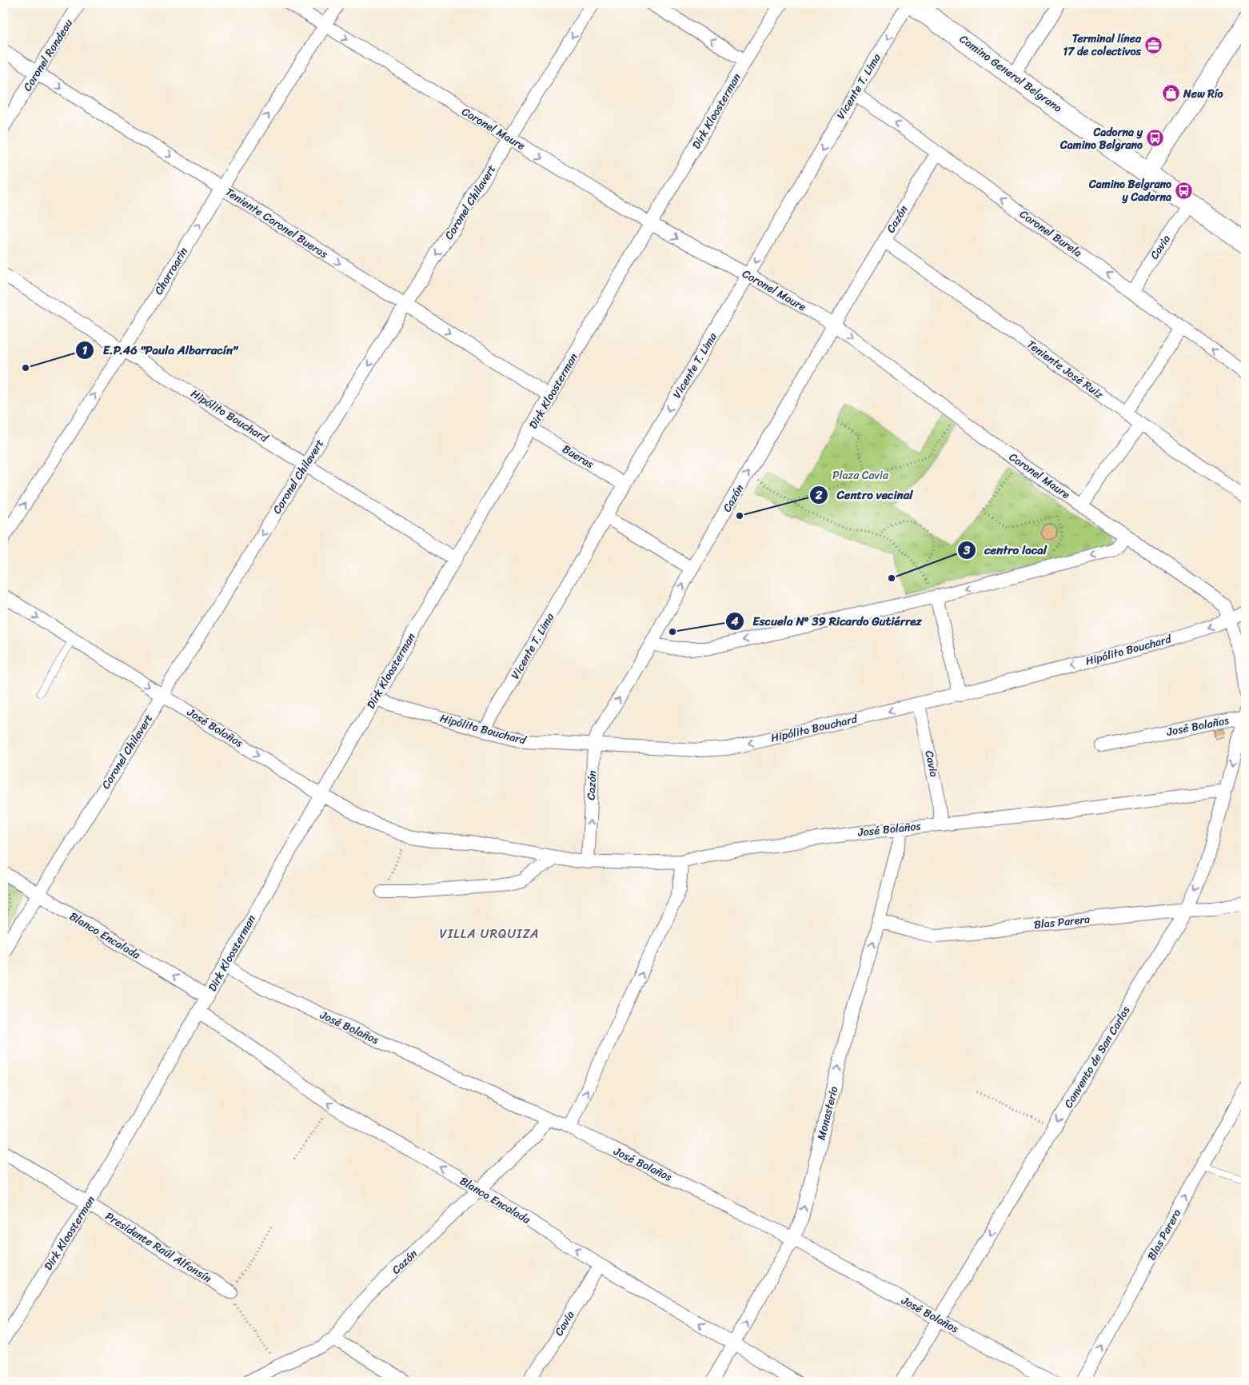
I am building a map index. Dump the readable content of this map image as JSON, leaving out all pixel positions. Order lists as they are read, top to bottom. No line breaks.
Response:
{"streets":{"main road":["Camino General Belgrano"],"street":["Coronel Rondeau","Vicente T. Lima","Dirk Kloosterman","Coronel Maure","Coronel Chilavert","Cazón","Teniente Coronel Bueras","Coronel Burela","Cavia","Chorroarin","Teniente José Ruiz","Hipólito Bouchard","Bueras","José Bolaños","Blas Parera","Blanco Encalada","Convento de San Carlos","Monasterio","Presidente Raúl Alfonsín"]},"crossings":[["Coronel Rondeau","Teniente Coronel Bueras"],["Camino General Belgrano","Vicente T. Lima"],["Camino General Belgrano","Cavia"],["Vicente T. Lima","Coronel Maure"],["Vicente T. Lima","Coronel Burela"],["Vicente T. Lima","Hipólito Bouchard"],["Vicente T. Lima","Bueras"],["Dirk Kloosterman","Coronel Maure"],["Dirk Kloosterman","Teniente Coronel Bueras"],["Dirk Kloosterman","Hipólito Bouchard"],["Dirk Kloosterman","Bueras"],["Dirk Kloosterman","José Bolaños"],["Dirk Kloosterman","Blanco Encalada"],["Dirk Kloosterman","Presidente Raúl Alfonsín"],["Coronel Maure","Coronel Chilavert"],["Coronel Maure","Cazón"],["Coronel Maure","Chorroarin"],["Coronel Maure","Hipólito Bouchard"],["Coronel Chilavert","Teniente Coronel Bueras"],["Coronel Chilavert","Hipólito Bouchard"],["Coronel Chilavert","José Bolaños"],["Coronel Chilavert","Blanco Encalada"],["Cazón","Coronel Burela"],["Cazón","Teniente José Ruiz"],["Cazón","Hipólito Bouchard"],["Cazón","José Bolaños"],["Cazón","Blanco Encalada"],["Teniente Coronel Bueras","Chorroarin"],["Coronel Burela","Cavia"],["Cavia","Hipólito Bouchard"],["Cavia","José Bolaños"],["Cavia","Blanco Encalada"],["Chorroarin","Hipólito Bouchard"],["José Bolaños","Convento de San Carlos"],["José Bolaños","Monasterio"],["Blas Parera","Convento de San Carlos"],["Blas Parera","Monasterio"],["Blanco Encalada","Monasterio"]],"one_way":["Vicente T. Lima","Coronel Maure","Coronel Chilavert","Teniente Coronel Bueras","Coronel Burela","Chorroarin","Blanco Encalada","Convento de San Carlos","Monasterio"],"districts":["VILLA URQUIZA"],"parks":["Plaza Cavia"],"places":{"office":["Terminal línea 17 de colectivos"],"shop":["New Río"],"bus stop":["Cadorna y Camino Belgrano","Camino Belgrano y Cadorna"],"other":["E.P.46 \"Paula Albarracín\"","Centro vecinal","centro local","Escuela Nº 39 Ricardo Gutiérrez"]}}
